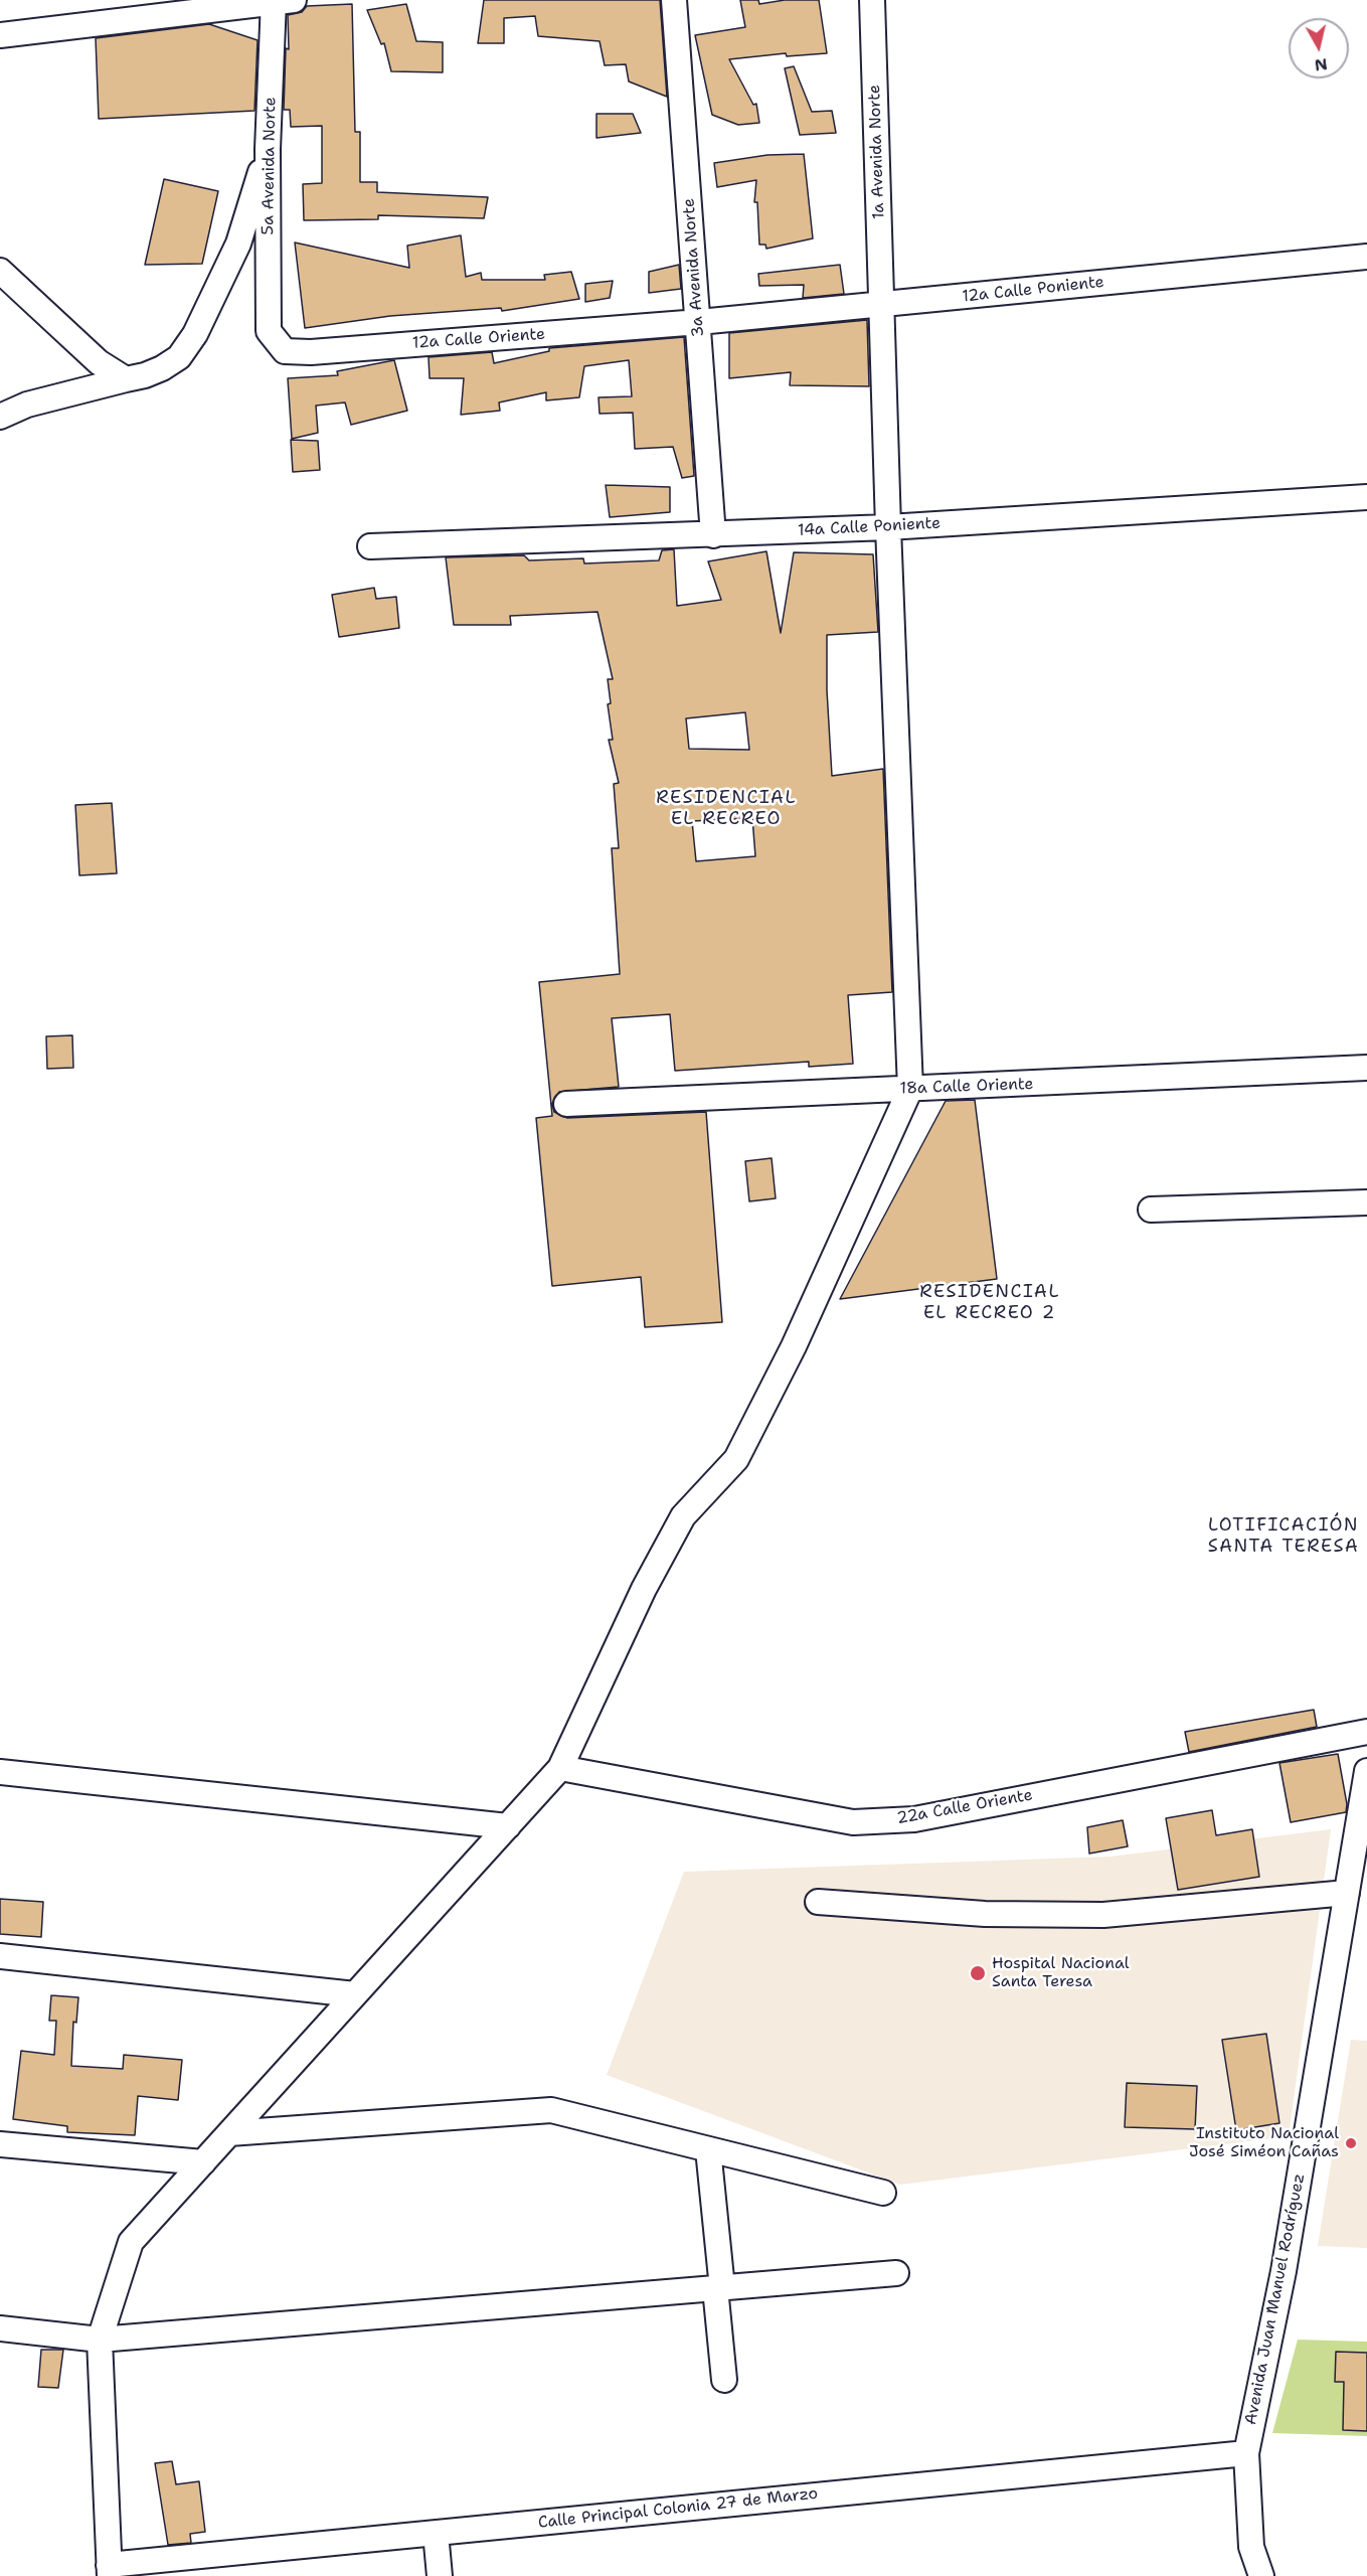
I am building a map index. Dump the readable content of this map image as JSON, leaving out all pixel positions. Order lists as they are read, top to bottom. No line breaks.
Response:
{"streets":{"street":["1a Avenida Norte","5a Avenida Norte","3a Avenida Norte","12a Calle Poniente","12a Calle Oriente","14a Calle Poniente","18a Calle Oriente","22a Calle Oriente","Avenida Juan Manuel Rodríguez","Calle Principal Colonia 27 de Marzo"]},"crossings":[["1a Avenida Norte","12a Calle Poniente"],["1a Avenida Norte","14a Calle Poniente"],["1a Avenida Norte","18a Calle Oriente"],["5a Avenida Norte","12a Calle Oriente"],["3a Avenida Norte","12a Calle Poniente"],["3a Avenida Norte","12a Calle Oriente"],["3a Avenida Norte","14a Calle Poniente"],["12a Calle Poniente","12a Calle Oriente"],["Avenida Juan Manuel Rodríguez","Calle Principal Colonia 27 de Marzo"]],"districts":["RESIDENCIAL EL RECREO","RESIDENCIAL EL RECREO 2","LOTIFICACIÓN SANTA TERESA"],"places":["Hospital Nacional Santa Teresa","Instituto Nacional José Siméon Cañas"],"north":"bottom"}
